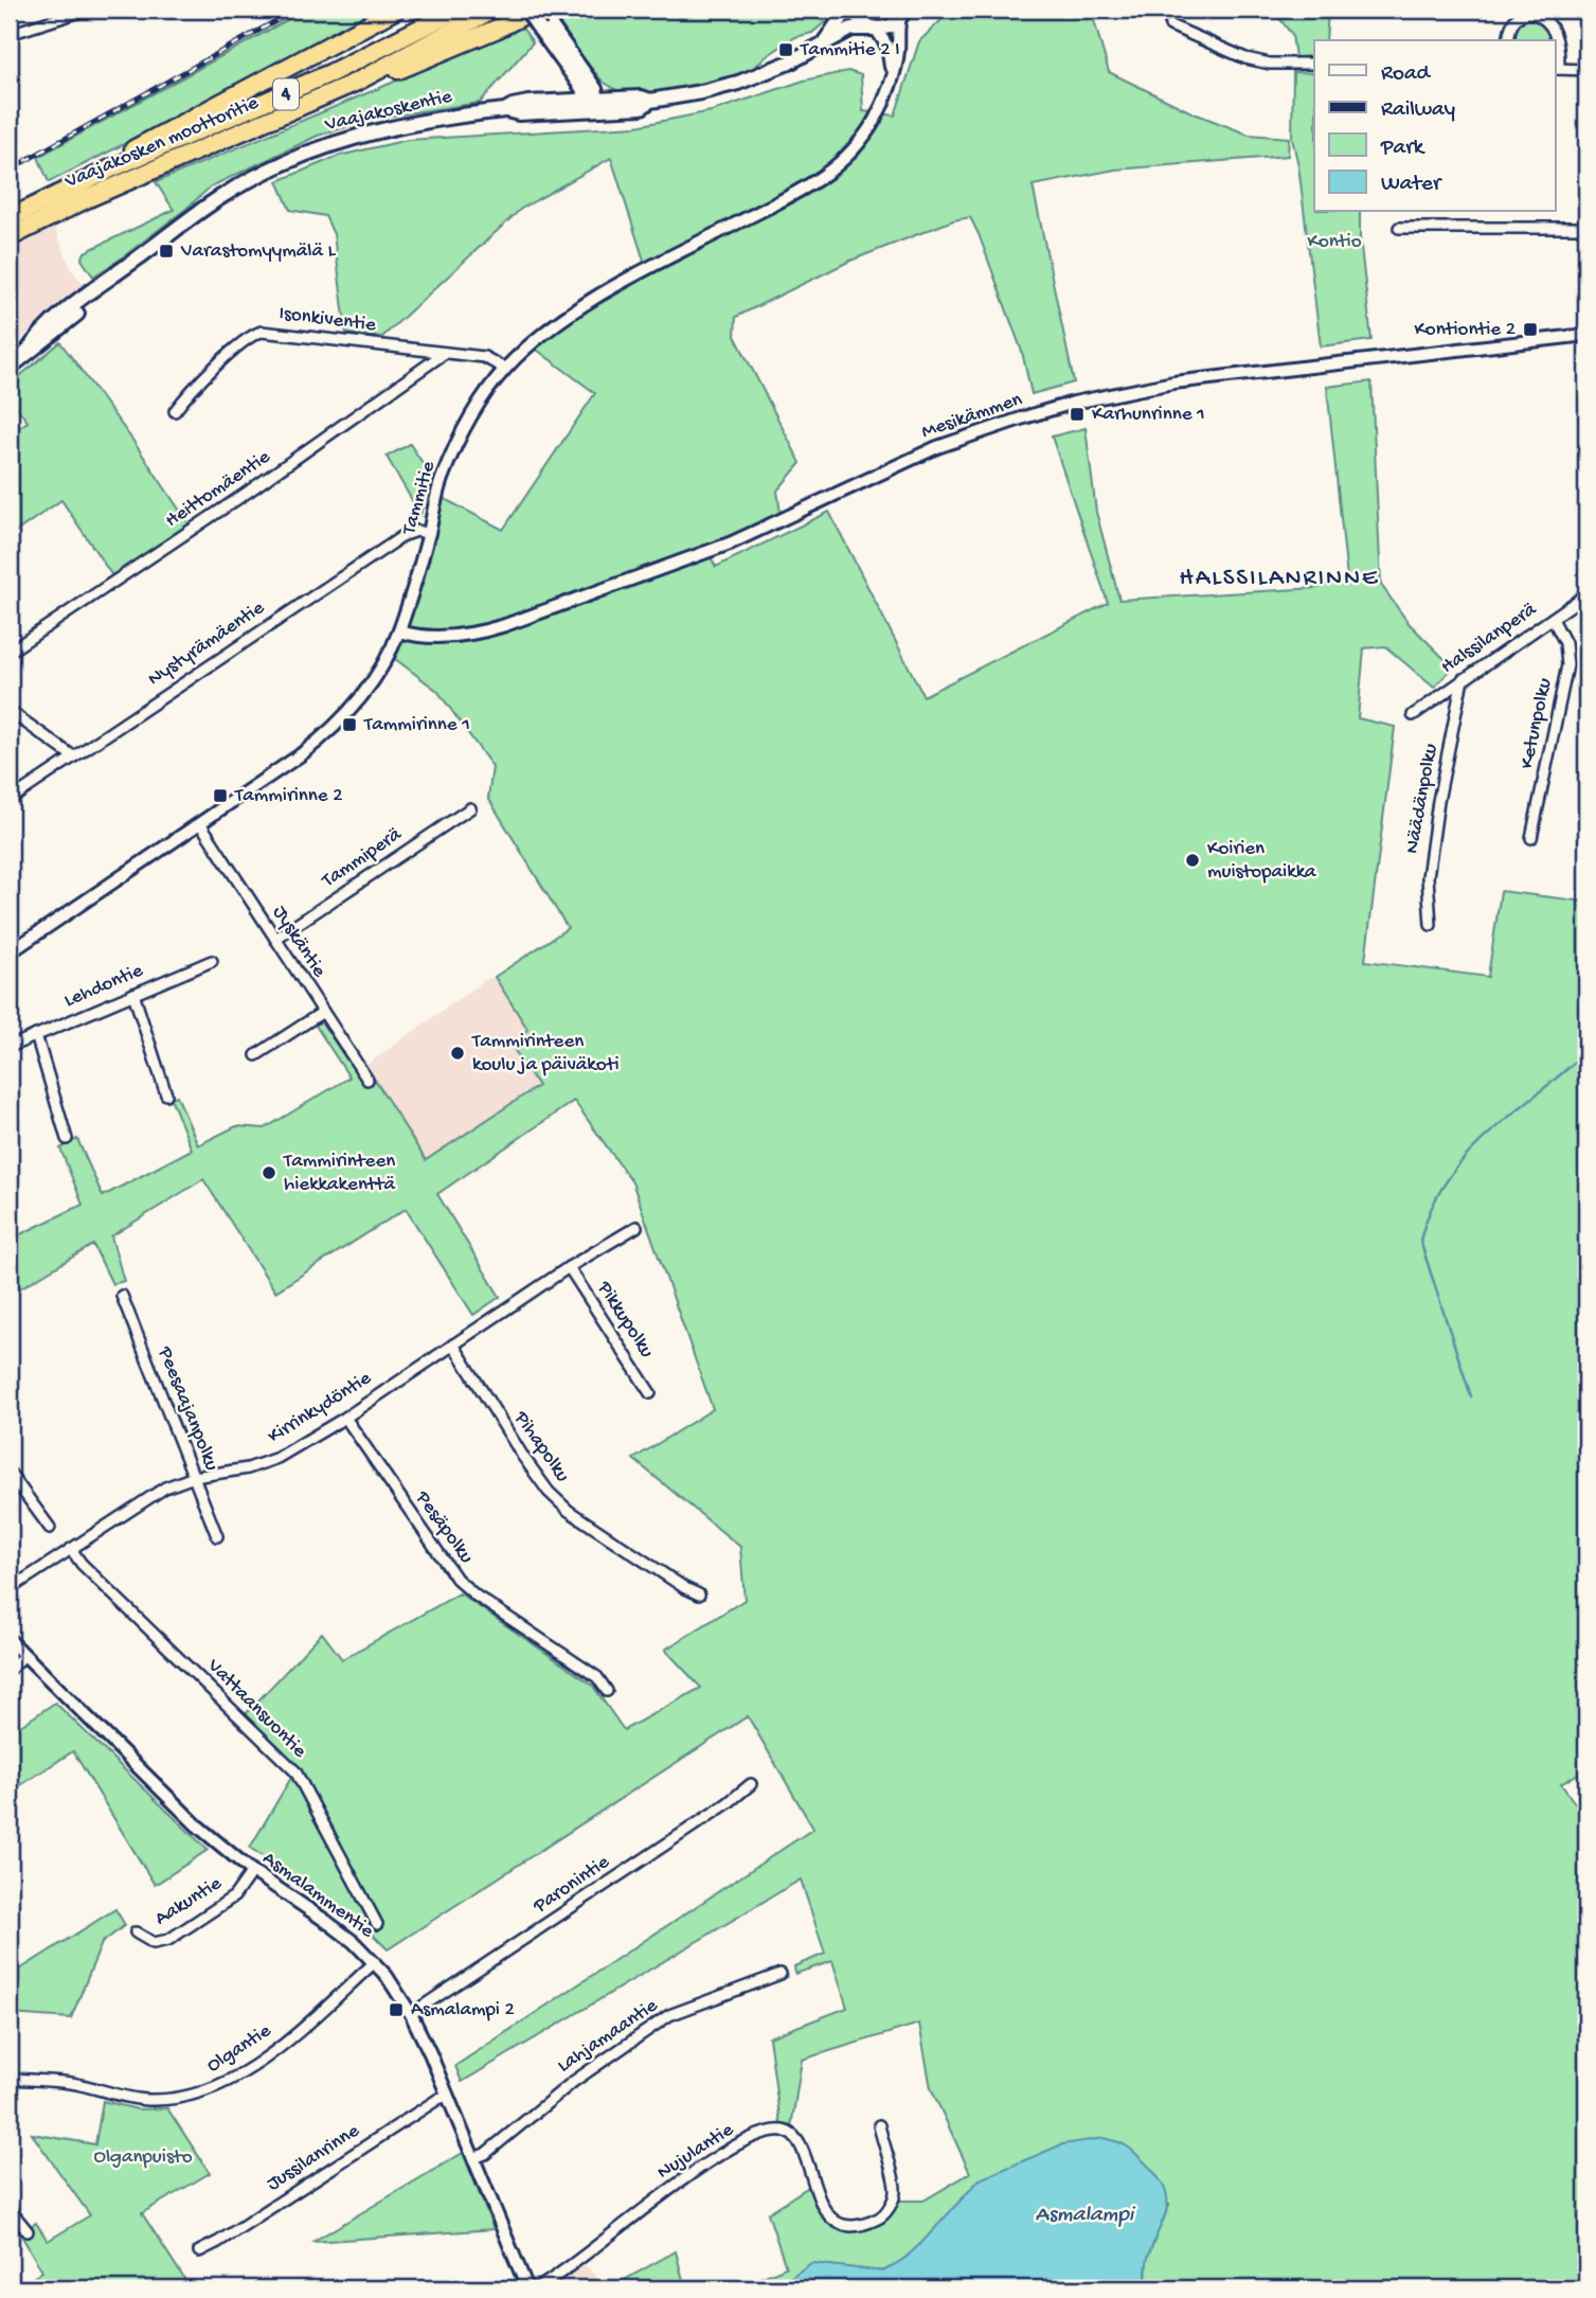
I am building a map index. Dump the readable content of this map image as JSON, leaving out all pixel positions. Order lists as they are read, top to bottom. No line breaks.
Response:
{"streets":{"highway":["4","Vaajakosken moottoritie"],"main road":["Vaajakoskentie"],"street":["Isonkiventie","Mesikämmen","Heittomäentie","Tammitie","Halssilanperä","Nystyrämäentie","Ketunpolku","Näädänpolku","Tammiperä","Jyskäntie","Lehdontie","Pikkupolku","Kirrinkydöntie","Peesaajanpolku","Pihapolku","Pesäpolku","Vattaansuontie","Paronintie","Asmalammentie","Aakuntie","Lahjamaantie","Olgantie","Nujulantie","Jussilanrinne"]},"crossings":[["Vaajakoskentie","Tammitie"],["Isonkiventie","Heittomäentie"],["Isonkiventie","Tammitie"],["Mesikämmen","Tammitie"],["Tammitie","Nystyrämäentie"],["Tammitie","Jyskäntie"],["Halssilanperä","Ketunpolku"],["Halssilanperä","Näädänpolku"],["Tammiperä","Jyskäntie"],["Pikkupolku","Kirrinkydöntie"],["Kirrinkydöntie","Peesaajanpolku"],["Kirrinkydöntie","Pihapolku"],["Kirrinkydöntie","Pesäpolku"],["Kirrinkydöntie","Vattaansuontie"],["Paronintie","Asmalammentie"],["Asmalammentie","Aakuntie"],["Asmalammentie","Lahjamaantie"],["Asmalammentie","Olgantie"],["Asmalammentie","Jussilanrinne"]],"districts":["HALSSILANRINNE"],"water":["Asmalampi"],"parks":["Kontio","Olganpuisto"],"places":{"transit":["Tammitie 2 I","Varastomyymälä L","Kontiontie 2","Karhunrinne 1","Tammirinne 1","Tammirinne 2","Asmalampi 2"],"other":["Koirien muistopaikka","Tammirinteen koulu ja päiväkoti","Tammirinteen hiekkakenttä"]},"legend":["Road","Railway","Park","Water"]}
